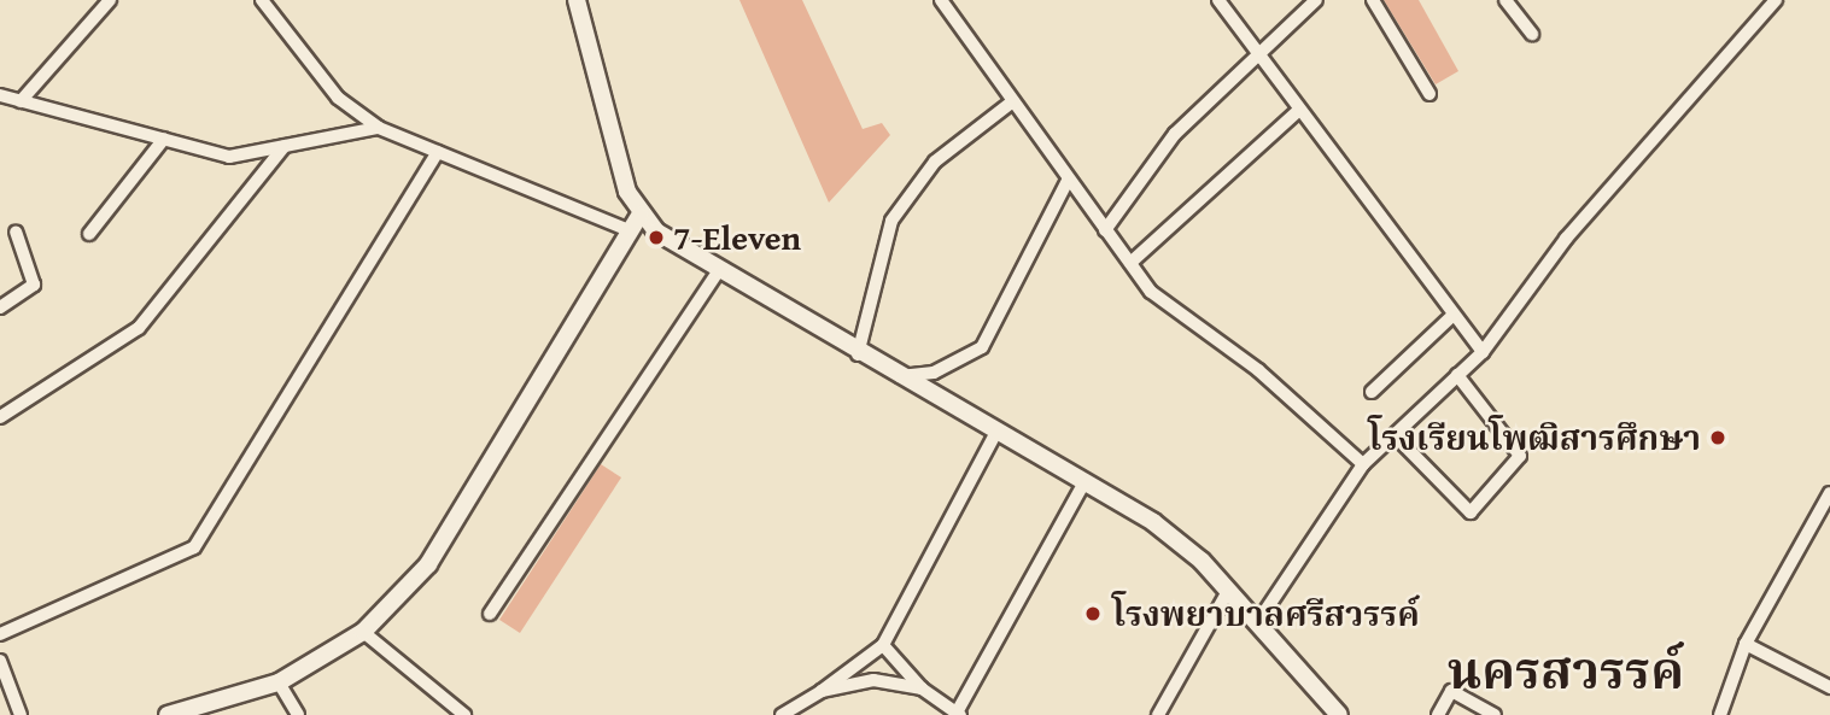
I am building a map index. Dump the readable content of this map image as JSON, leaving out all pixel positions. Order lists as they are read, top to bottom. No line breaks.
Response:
{"districts":["นครสวรรค์"],"places":["7-Eleven","โรงเรียนโพฒิสารศึกษา","โรงพยาบาลศรีสวรรค์"]}
